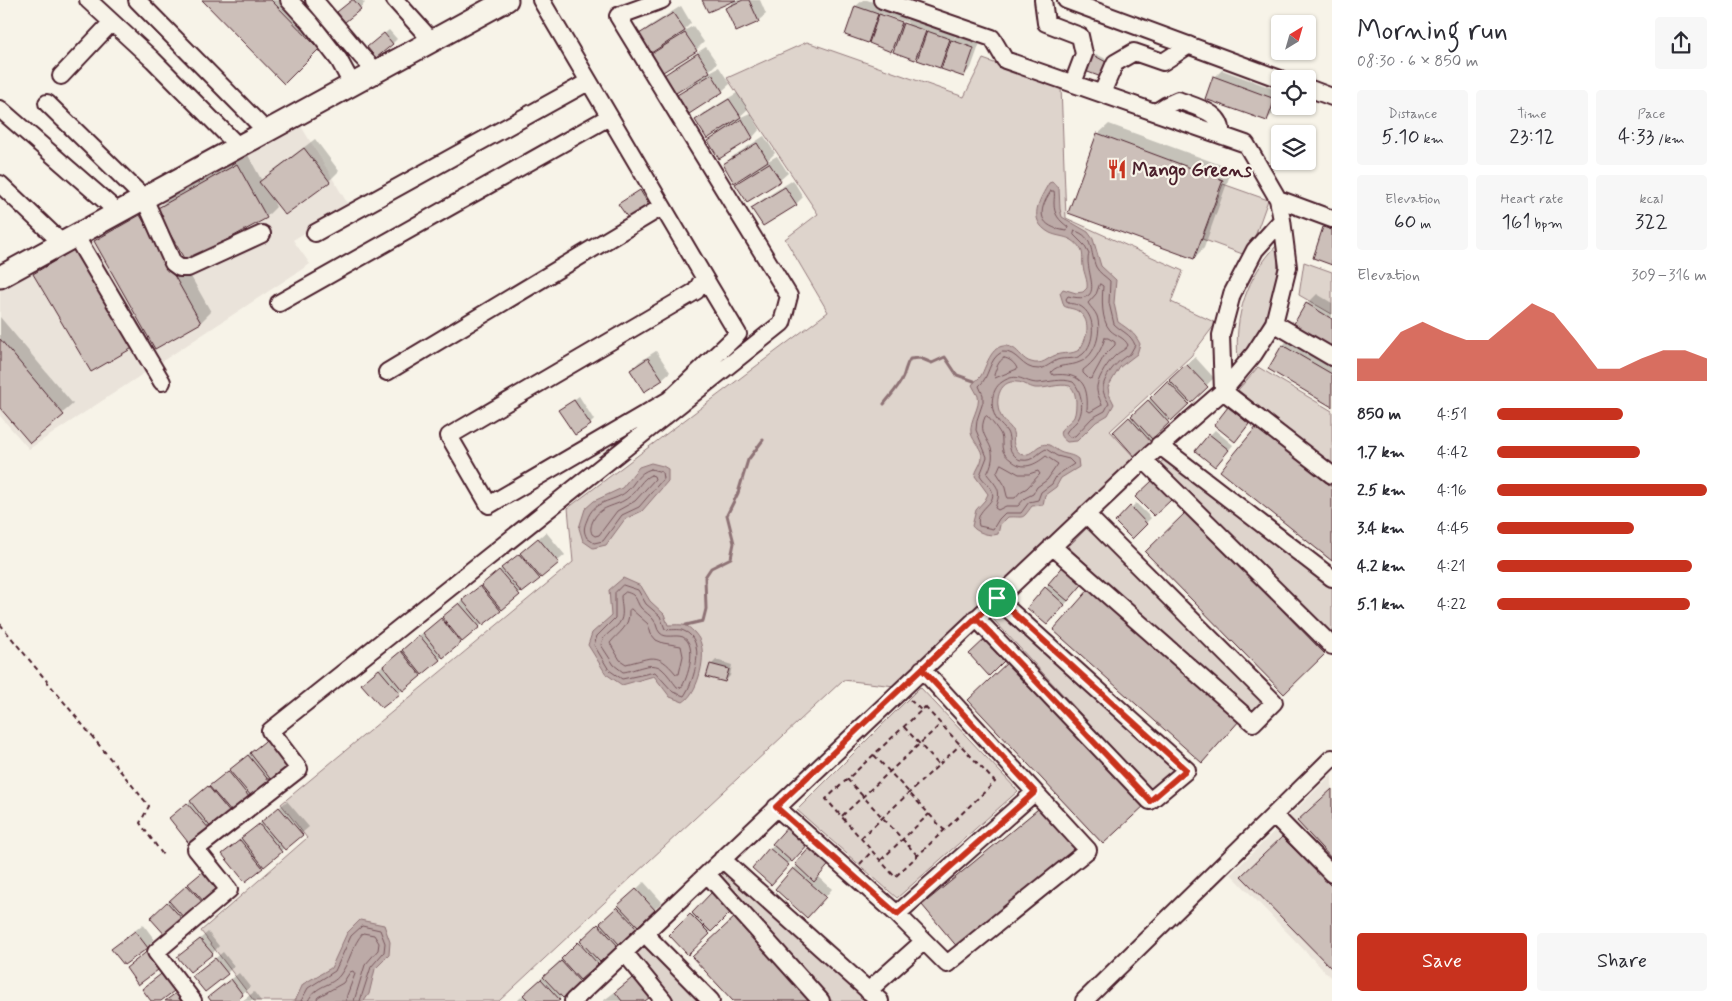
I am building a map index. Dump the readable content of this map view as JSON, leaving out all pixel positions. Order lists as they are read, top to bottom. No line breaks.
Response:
{"places":{"restaurant":["Mango Greens"]},"north":"top right","page":{"heading":["Morning run","08:30 · 6 × 850 m"],"stats":[["Distance","5.10 km"],["Time","23:12"],["Pace","4:33 /km"],["Elevation","60 m"],["Heart rate","161 bpm"],["kcal","322"]],"chart":["Elevation","309–316 m"],"list":[{"name":"850 m","note":"4:51"},{"name":"1.7 km","note":"4:42"},{"name":"2.5 km","note":"4:16"},{"name":"3.4 km","note":"4:45"},{"name":"4.2 km","note":"4:21"},{"name":"5.1 km","note":"4:22"}],"buttons":["Save","Share"]}}
